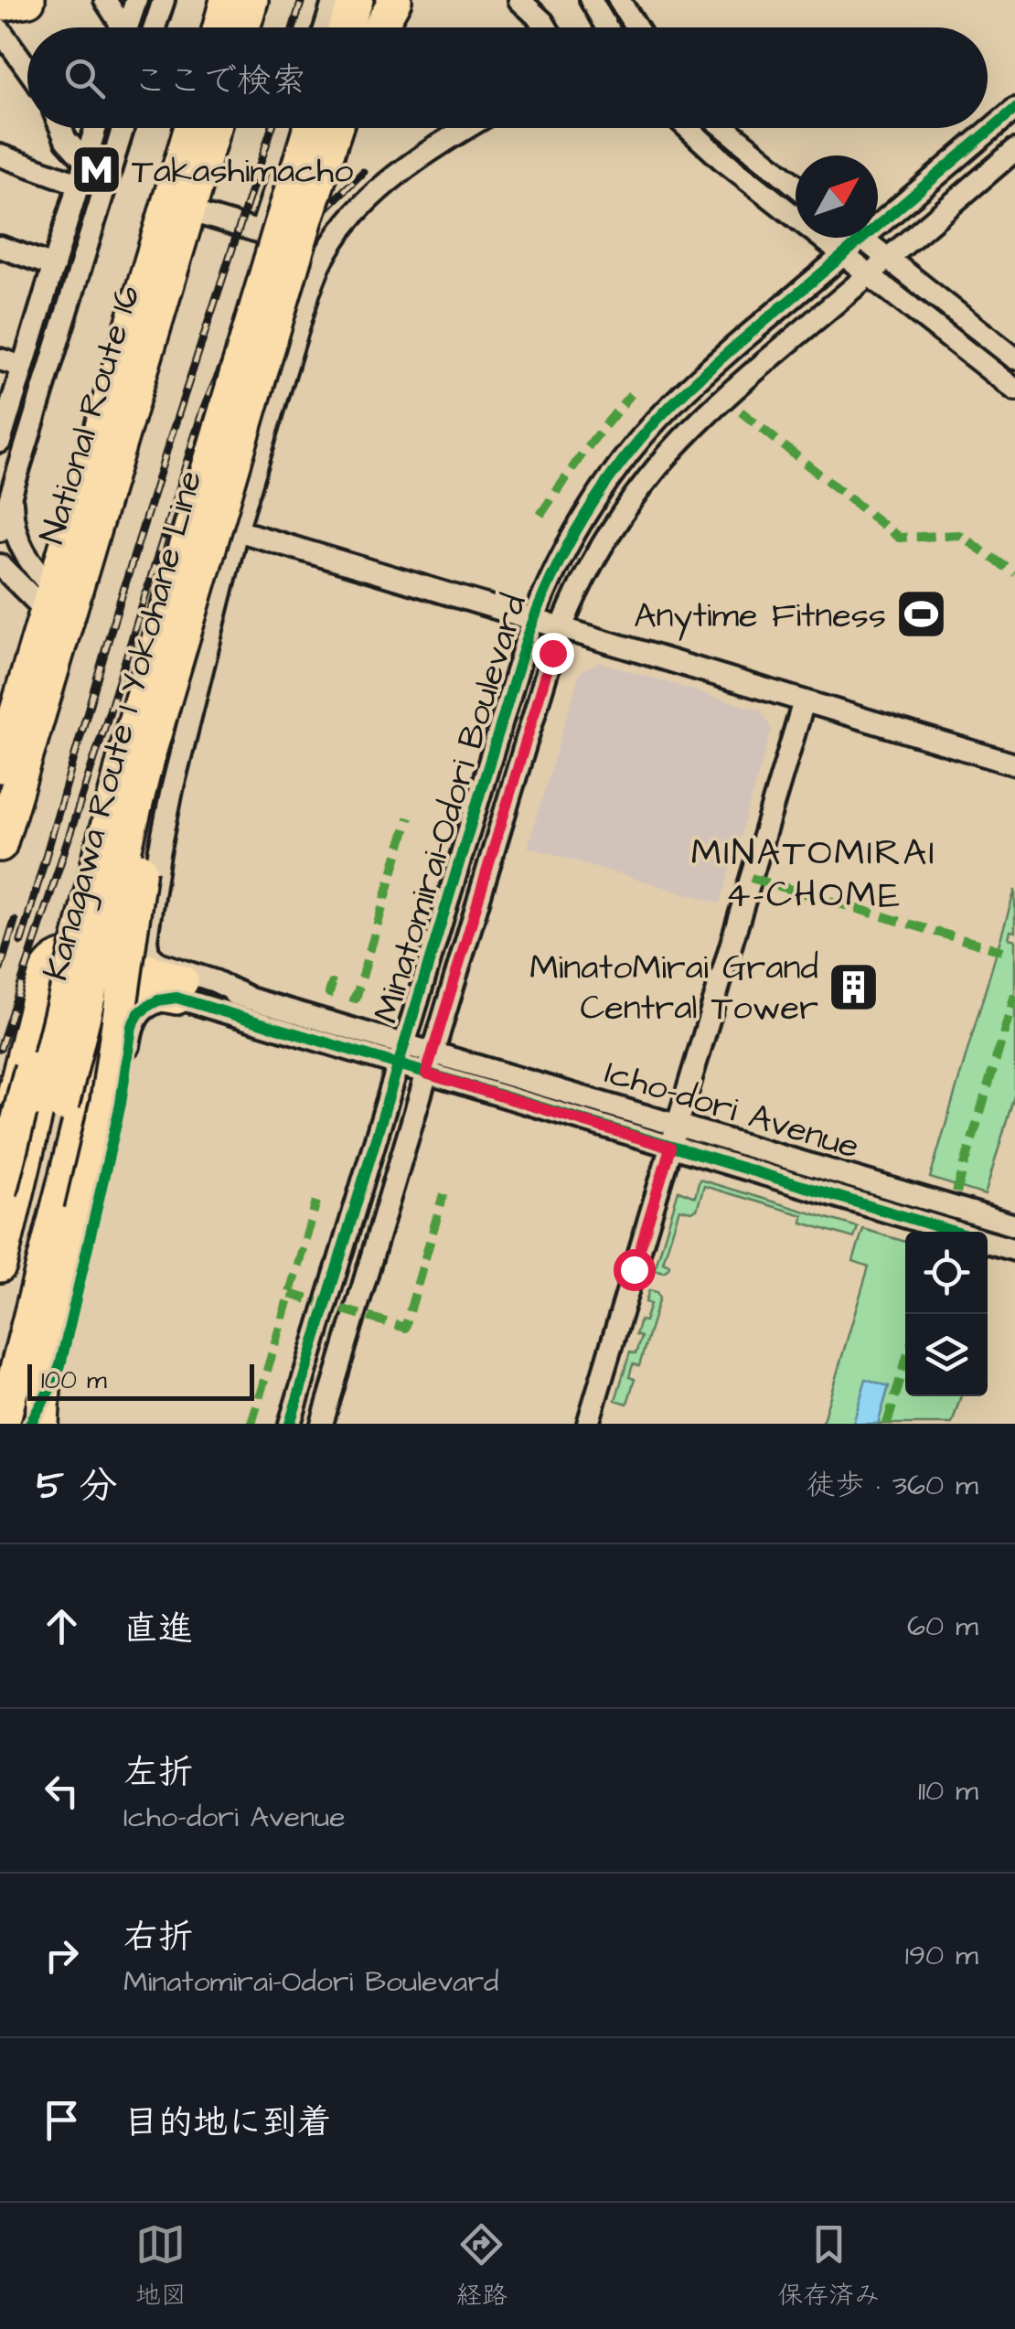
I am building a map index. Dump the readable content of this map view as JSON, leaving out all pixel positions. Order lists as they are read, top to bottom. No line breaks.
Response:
{"streets":{"highway":["National Route 16","Kanagawa Route 1 Yokohane Line"],"street":["Minatomirai-Odori Boulevard","Icho-dori Avenue"]},"crossings":[["Minatomirai-Odori Boulevard","Icho-dori Avenue"]],"districts":["MINATOMIRAI 4-CHOME"],"places":{"metro station":["Takashimacho"],"sports":["Anytime Fitness"],"building":["MinatoMirai Grand Central Tower"]},"scale_bar":"100 m","north":"top right","page":{"search":"ここで検索","scale":"100 m","heading":["5 分","徒歩 · 360 m"],"list":[["直進","60 m"],["左折","Icho-dori Avenue","110 m"],["右折","Minatomirai-Odori Boulevard","190 m"],"目的地に到着"],"nav":["地図","経路","保存済み"]}}
